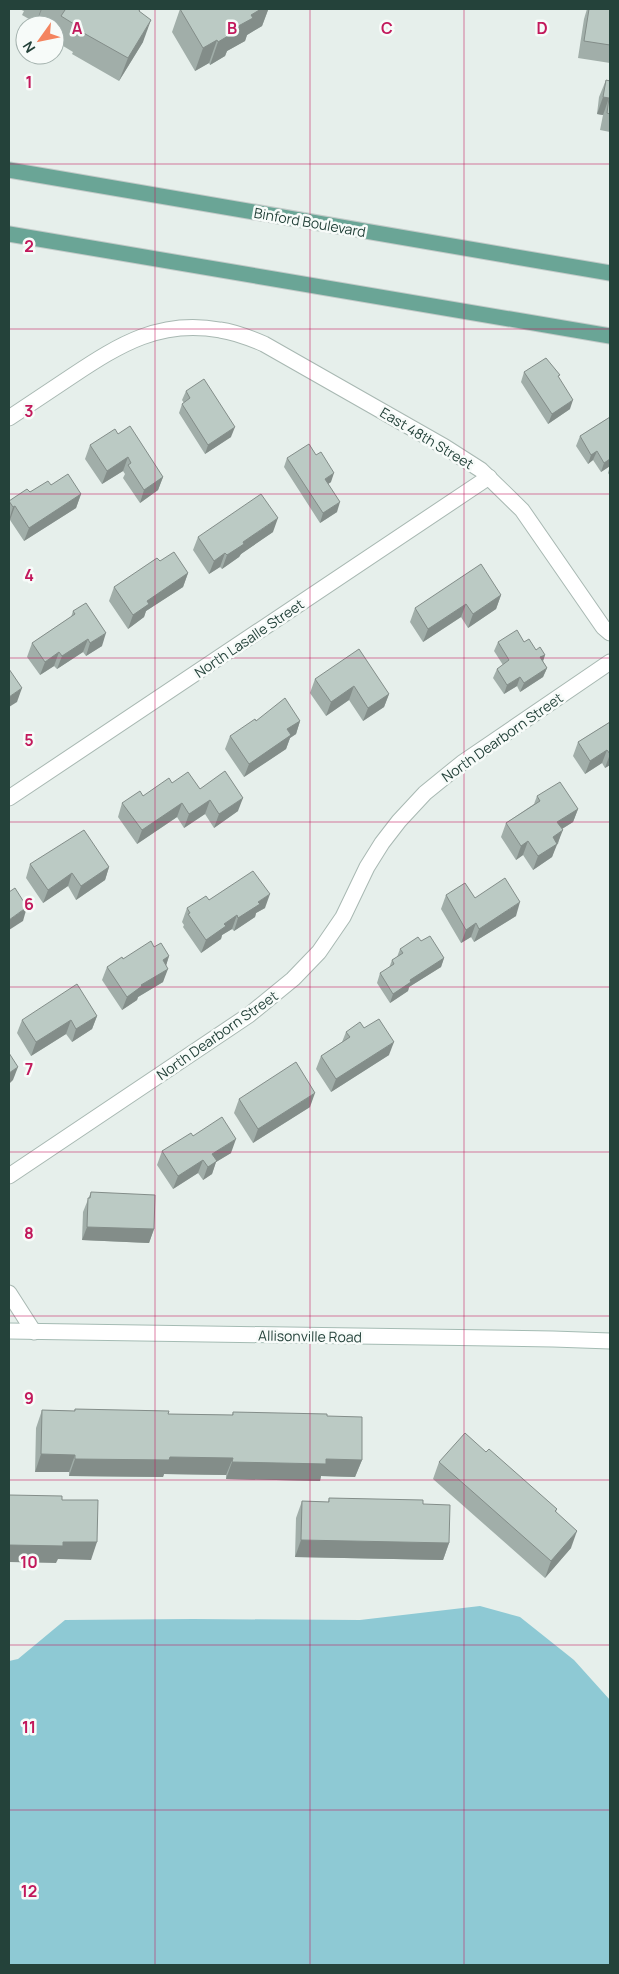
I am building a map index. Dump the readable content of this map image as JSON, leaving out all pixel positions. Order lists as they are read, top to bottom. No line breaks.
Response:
{"streets":{"main road":["Binford Boulevard"],"street":["East 48th Street","North Lasalle Street","North Dearborn Street","Allisonville Road"]},"crossings":[["East 48th Street","North Lasalle Street"]],"north":"bottom left","grid":{"columns":["A","B","C","D"],"rows":["1","2","3","4","5","6","7","8","9","10","11","12"]}}
